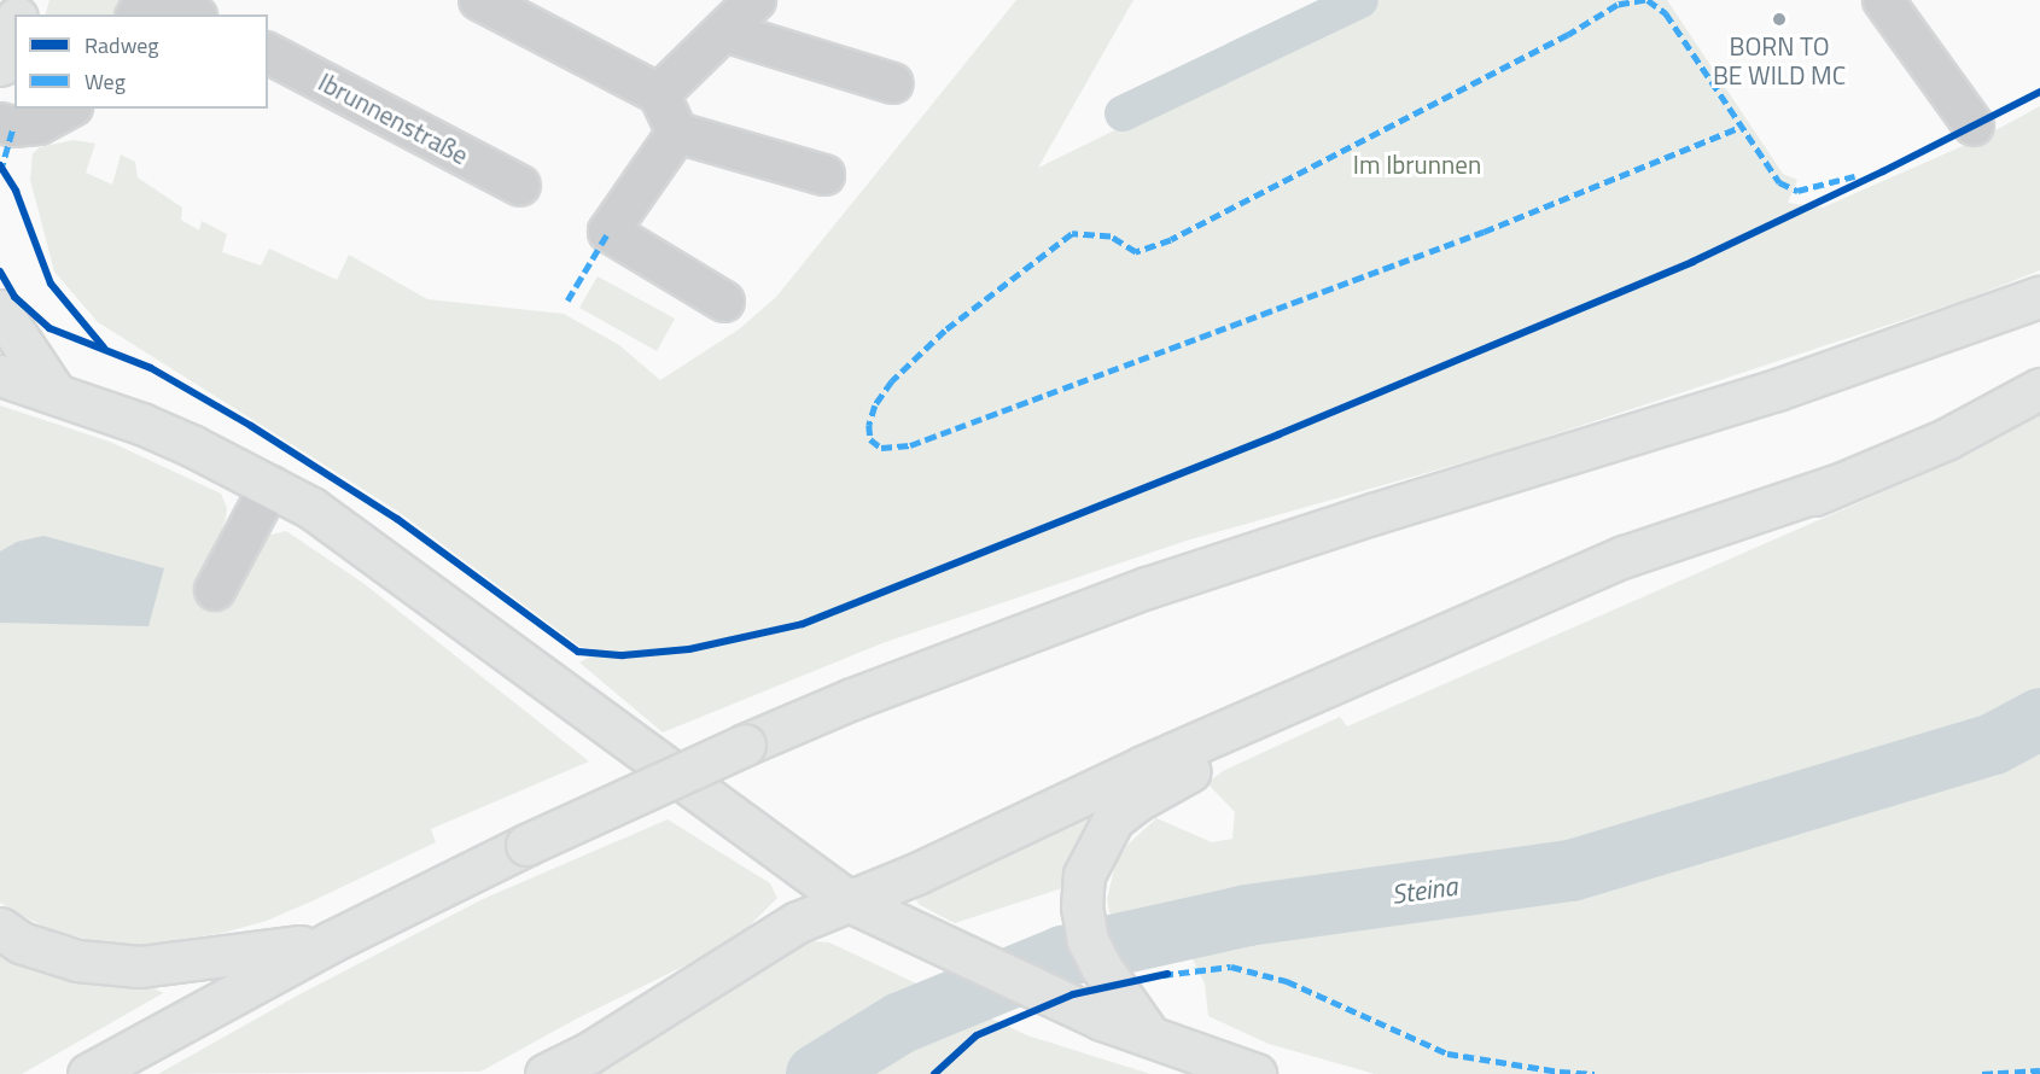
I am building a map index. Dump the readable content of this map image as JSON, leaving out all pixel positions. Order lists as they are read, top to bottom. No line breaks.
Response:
{"streets":{"street":["Ibrunnenstraße"]},"water":["Steina"],"parks":["Im Ibrunnen"],"places":["BORN TO BE WILD MC"],"legend":["Radweg","Weg"]}
